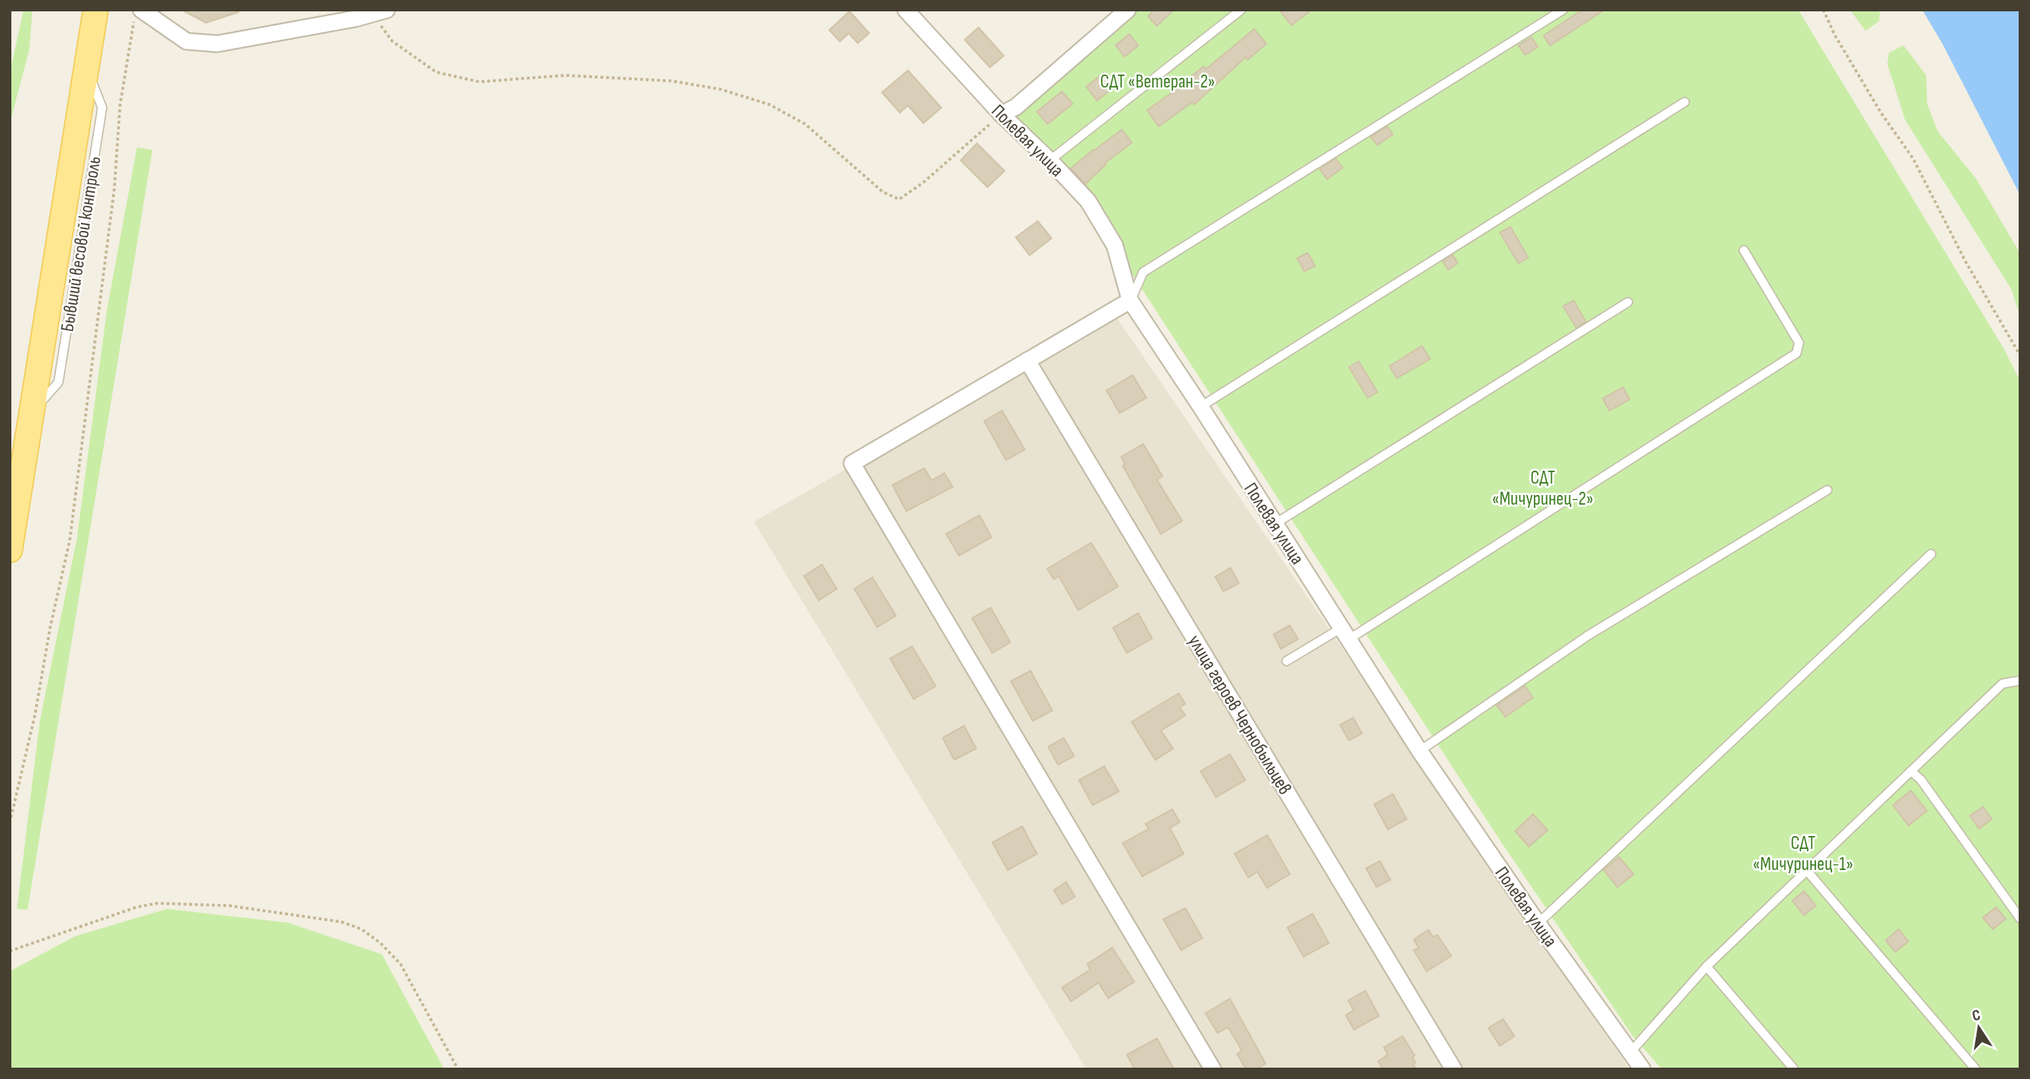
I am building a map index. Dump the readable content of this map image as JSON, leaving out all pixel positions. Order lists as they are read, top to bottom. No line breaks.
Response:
{"streets":{"street":["Полевая улица","улица героев Чернобыльцев"]},"parks":["СДТ «Ветеран-2»","СДТ «Мичуринец-2»","СДТ «Мичуринец-1»"],"north":"top"}
